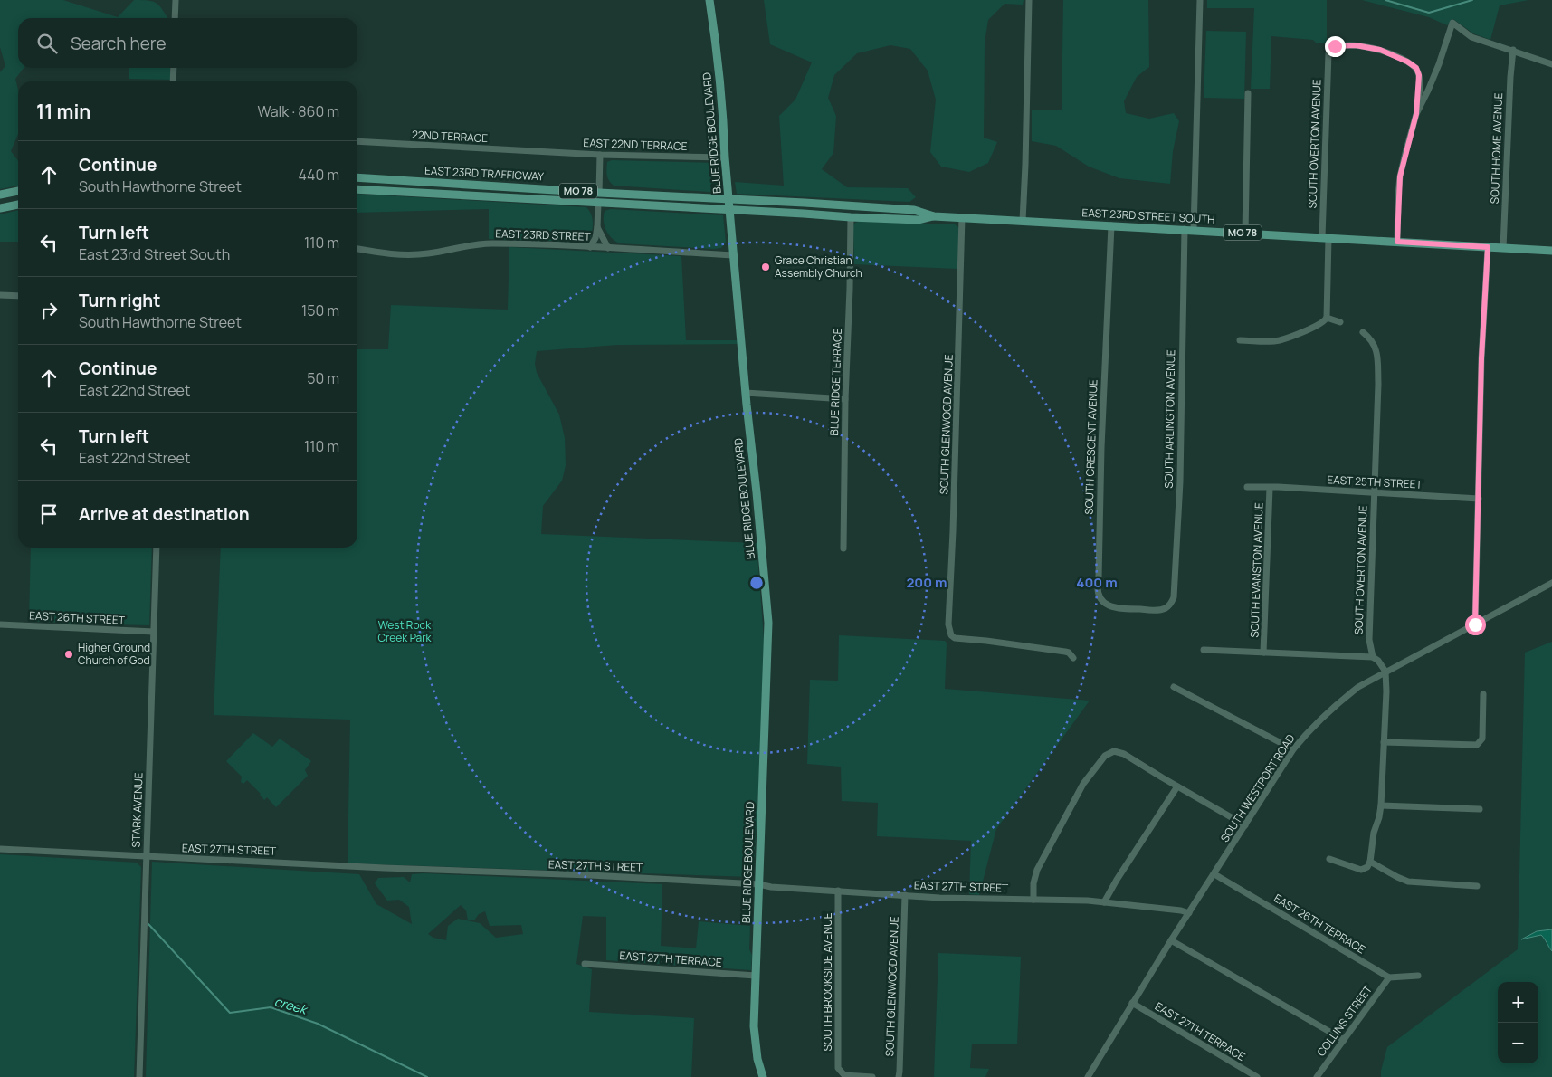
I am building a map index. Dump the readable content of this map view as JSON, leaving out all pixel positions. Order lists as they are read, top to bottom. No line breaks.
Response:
{"streets":{"main road":["BLUE RIDGE BOULEVARD","EAST 23RD TRAFFICWAY","MO 78","EAST 23RD STREET SOUTH"],"street":["22ND TERRACE","SOUTH OVERTON AVENUE","EAST 22ND TERRACE","SOUTH HOME AVENUE","EAST 23RD STREET","BLUE RIDGE TERRACE","SOUTH ARLINGTON AVENUE","SOUTH GLENWOOD AVENUE","SOUTH CRESCENT AVENUE","EAST 25TH STREET","SOUTH EVANSTON AVENUE","EAST 26TH STREET","SOUTH WESTPORT ROAD","STARK AVENUE","EAST 27TH STREET","EAST 26TH TERRACE","EAST 27TH TERRACE","SOUTH BROOKSIDE AVENUE","COLLINS STREET"]},"crossings":[["BLUE RIDGE BOULEVARD","EAST 22ND TERRACE"],["BLUE RIDGE BOULEVARD","EAST 23RD STREET"],["BLUE RIDGE BOULEVARD","EAST 27TH STREET"],["BLUE RIDGE BOULEVARD","EAST 27TH TERRACE"],["22ND TERRACE","EAST 22ND TERRACE"],["SOUTH OVERTON AVENUE","EAST 23RD STREET SOUTH"],["SOUTH OVERTON AVENUE","EAST 25TH STREET"],["SOUTH HOME AVENUE","EAST 23RD STREET SOUTH"],["EAST 23RD TRAFFICWAY","EAST 23RD STREET SOUTH"],["EAST 23RD STREET SOUTH","BLUE RIDGE TERRACE"],["EAST 23RD STREET SOUTH","SOUTH ARLINGTON AVENUE"],["EAST 23RD STREET SOUTH","SOUTH GLENWOOD AVENUE"],["EAST 23RD STREET SOUTH","SOUTH CRESCENT AVENUE"],["SOUTH ARLINGTON AVENUE","SOUTH CRESCENT AVENUE"],["SOUTH GLENWOOD AVENUE","EAST 27TH STREET"],["EAST 25TH STREET","SOUTH EVANSTON AVENUE"],["EAST 26TH STREET","STARK AVENUE"],["SOUTH WESTPORT ROAD","EAST 27TH STREET"],["SOUTH WESTPORT ROAD","EAST 26TH TERRACE"],["SOUTH WESTPORT ROAD","EAST 27TH TERRACE"],["STARK AVENUE","EAST 27TH STREET"],["EAST 27TH STREET","SOUTH BROOKSIDE AVENUE"],["EAST 26TH TERRACE","COLLINS STREET"]],"water":["creek"],"parks":["West Rock Creek Park"],"places":["Grace Christian Assembly Church","Higher Ground Church of God"],"page":{"search":"Search here","heading":["11 min","Walk · 860 m"],"list":[["Continue","South Hawthorne Street","440 m"],["Turn left","East 23rd Street South","110 m"],["Turn right","South Hawthorne Street","150 m"],["Continue","East 22nd Street","50 m"],["Turn left","East 22nd Street","110 m"],"Arrive at destination"],"map_buttons":["+","−"]},"rings":["200 m","400 m"]}
